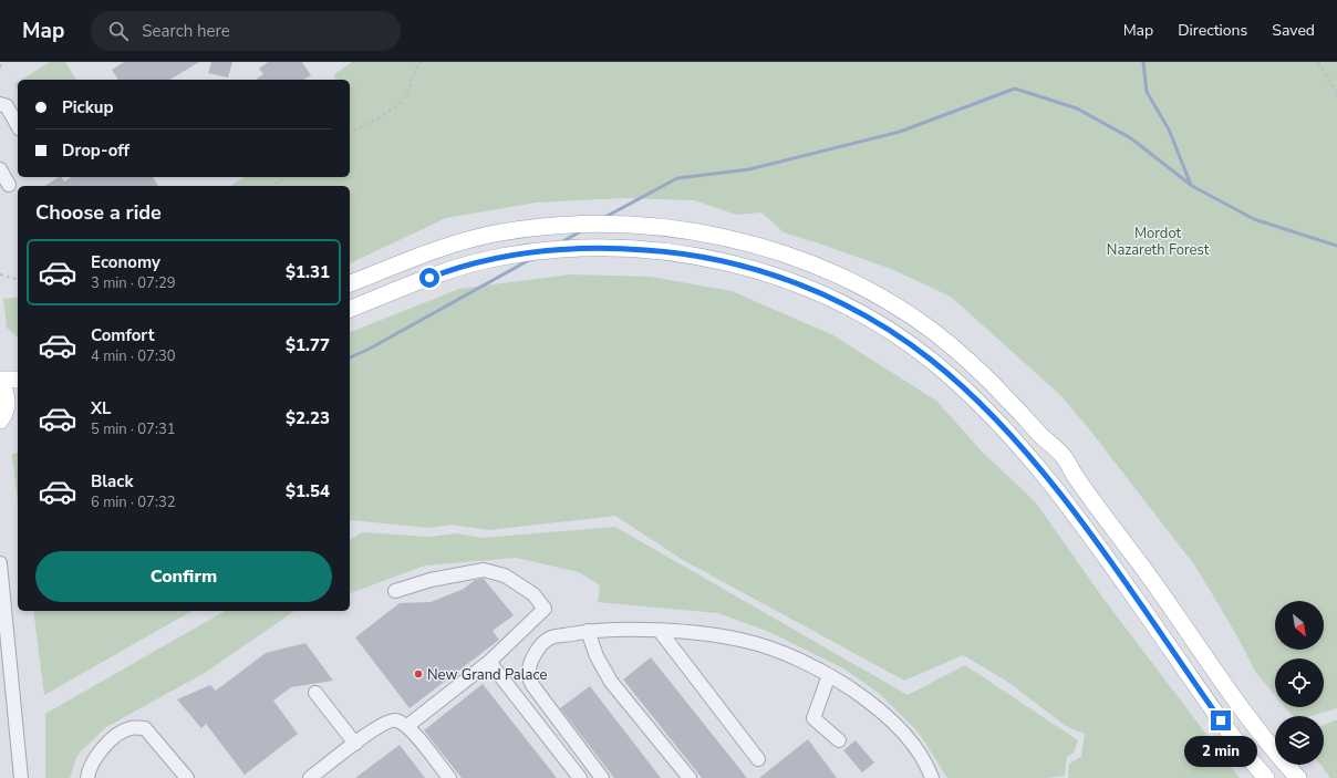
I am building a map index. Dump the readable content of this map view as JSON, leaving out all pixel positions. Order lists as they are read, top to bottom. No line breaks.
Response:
{"parks":["Mordot Nazareth Forest"],"places":["New Grand Palace"],"north":"bottom right","page":{"header":"Map","search":"Search here","nav":["Map","Directions","Saved"],"banner":["Pickup","Drop-off"],"heading":"Choose a ride","list":[{"name":"Economy","note":"3 min · 07:29","value":"$1.31"},{"name":"Comfort","note":"4 min · 07:30","value":"$1.77"},{"name":"XL","note":"5 min · 07:31","value":"$2.23"},{"name":"Black","note":"6 min · 07:32","value":"$1.54"}],"buttons":"Confirm","bubble":"2 min"}}
